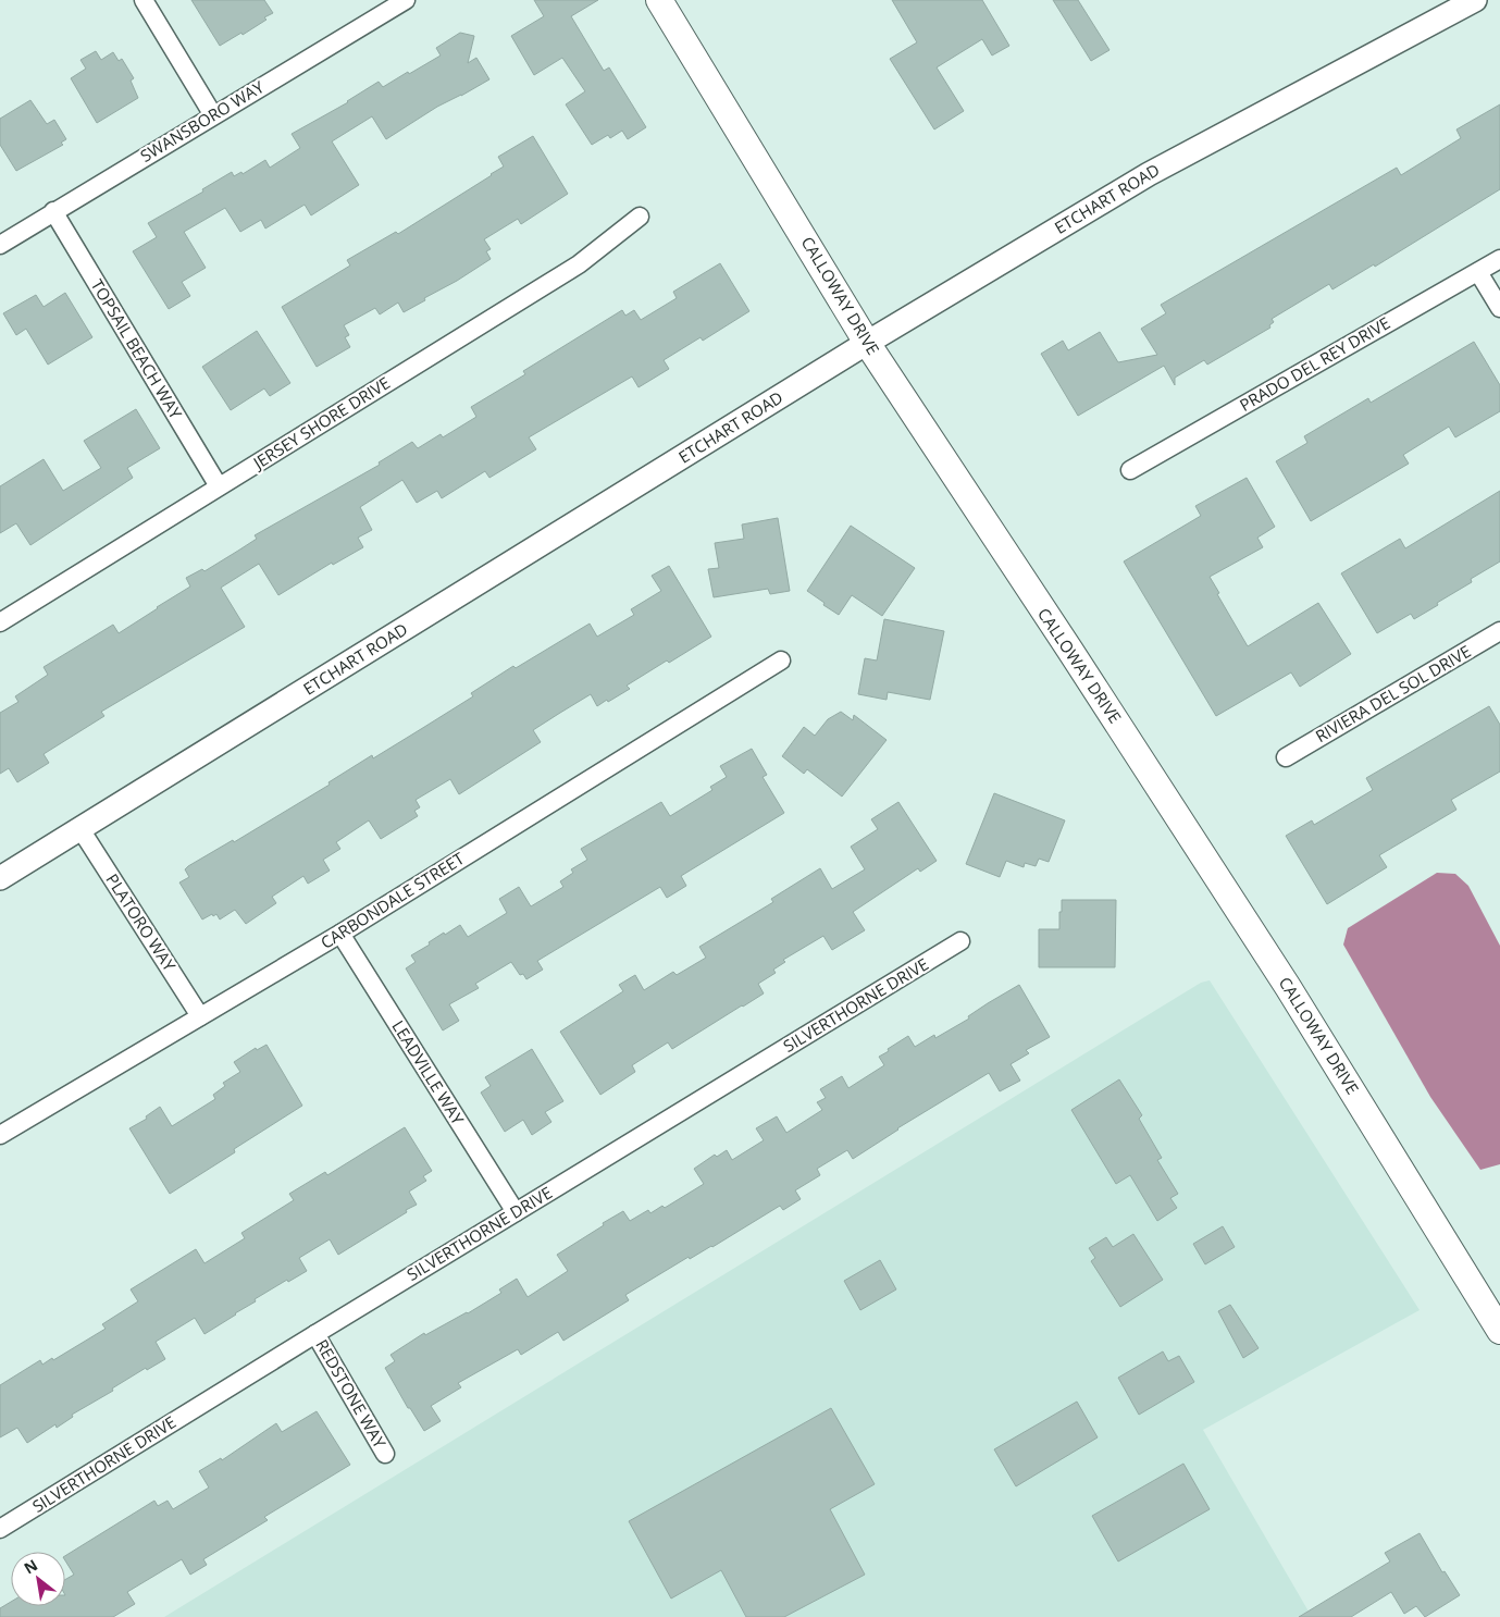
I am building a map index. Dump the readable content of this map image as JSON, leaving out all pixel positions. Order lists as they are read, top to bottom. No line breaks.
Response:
{"streets":{"main road":["CALLOWAY DRIVE"],"street":["SWANSBORO WAY","ETCHART ROAD","TOPSAIL BEACH WAY","PRADO DEL REY DRIVE","JERSEY SHORE DRIVE","RIVIERA DEL SOL DRIVE","CARBONDALE STREET","PLATORO WAY","SILVERTHORNE DRIVE","LEADVILLE WAY","REDSTONE WAY"]},"crossings":[["SWANSBORO WAY","TOPSAIL BEACH WAY"],["ETCHART ROAD","CALLOWAY DRIVE"],["ETCHART ROAD","PLATORO WAY"],["TOPSAIL BEACH WAY","JERSEY SHORE DRIVE"],["CARBONDALE STREET","PLATORO WAY"],["CARBONDALE STREET","LEADVILLE WAY"],["SILVERTHORNE DRIVE","LEADVILLE WAY"],["SILVERTHORNE DRIVE","REDSTONE WAY"]],"north":"top left"}
